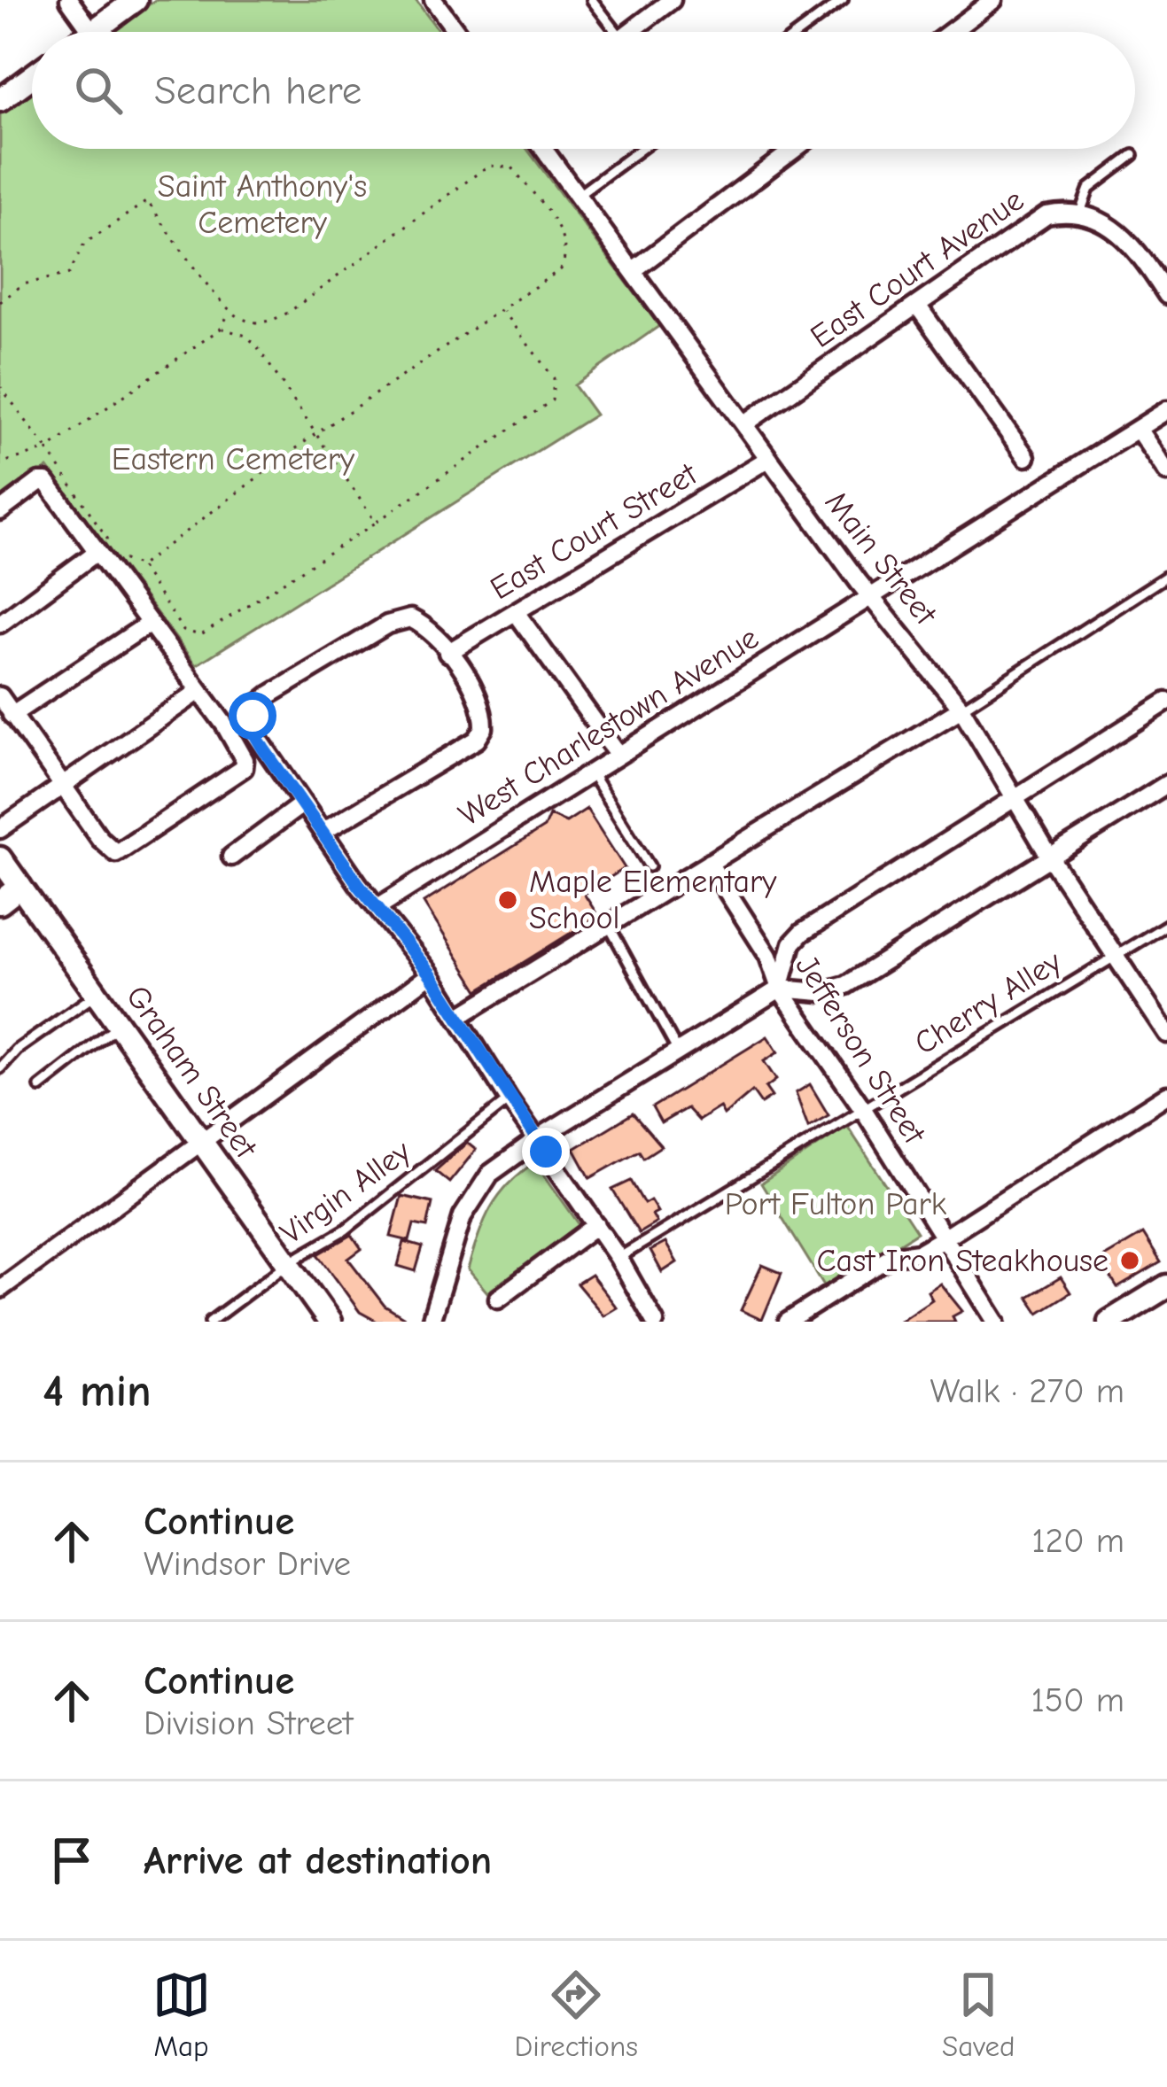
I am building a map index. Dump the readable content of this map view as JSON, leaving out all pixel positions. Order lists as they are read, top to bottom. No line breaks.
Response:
{"streets":{"street":["East Court Avenue","East Court Street","Main Street","West Charlestown Avenue","Jefferson Street","Graham Street"],"lane":["Cherry Alley","Virgin Alley"]},"crossings":[["East Court Avenue","Main Street"],["East Court Street","Main Street"],["Main Street","West Charlestown Avenue"],["Main Street","Cherry Alley"],["Cherry Alley","Jefferson Street"],["Graham Street","Virgin Alley"]],"parks":["Saint Anthony's Cemetery","Eastern Cemetery","Port Fulton Park"],"places":["Maple Elementary School","Cast Iron Steakhouse"],"page":{"search":"Search here","heading":["4 min","Walk · 270 m"],"list":[["Continue","Windsor Drive","120 m"],["Continue","Division Street","150 m"],"Arrive at destination"],"nav":["Map","Directions","Saved"]}}
